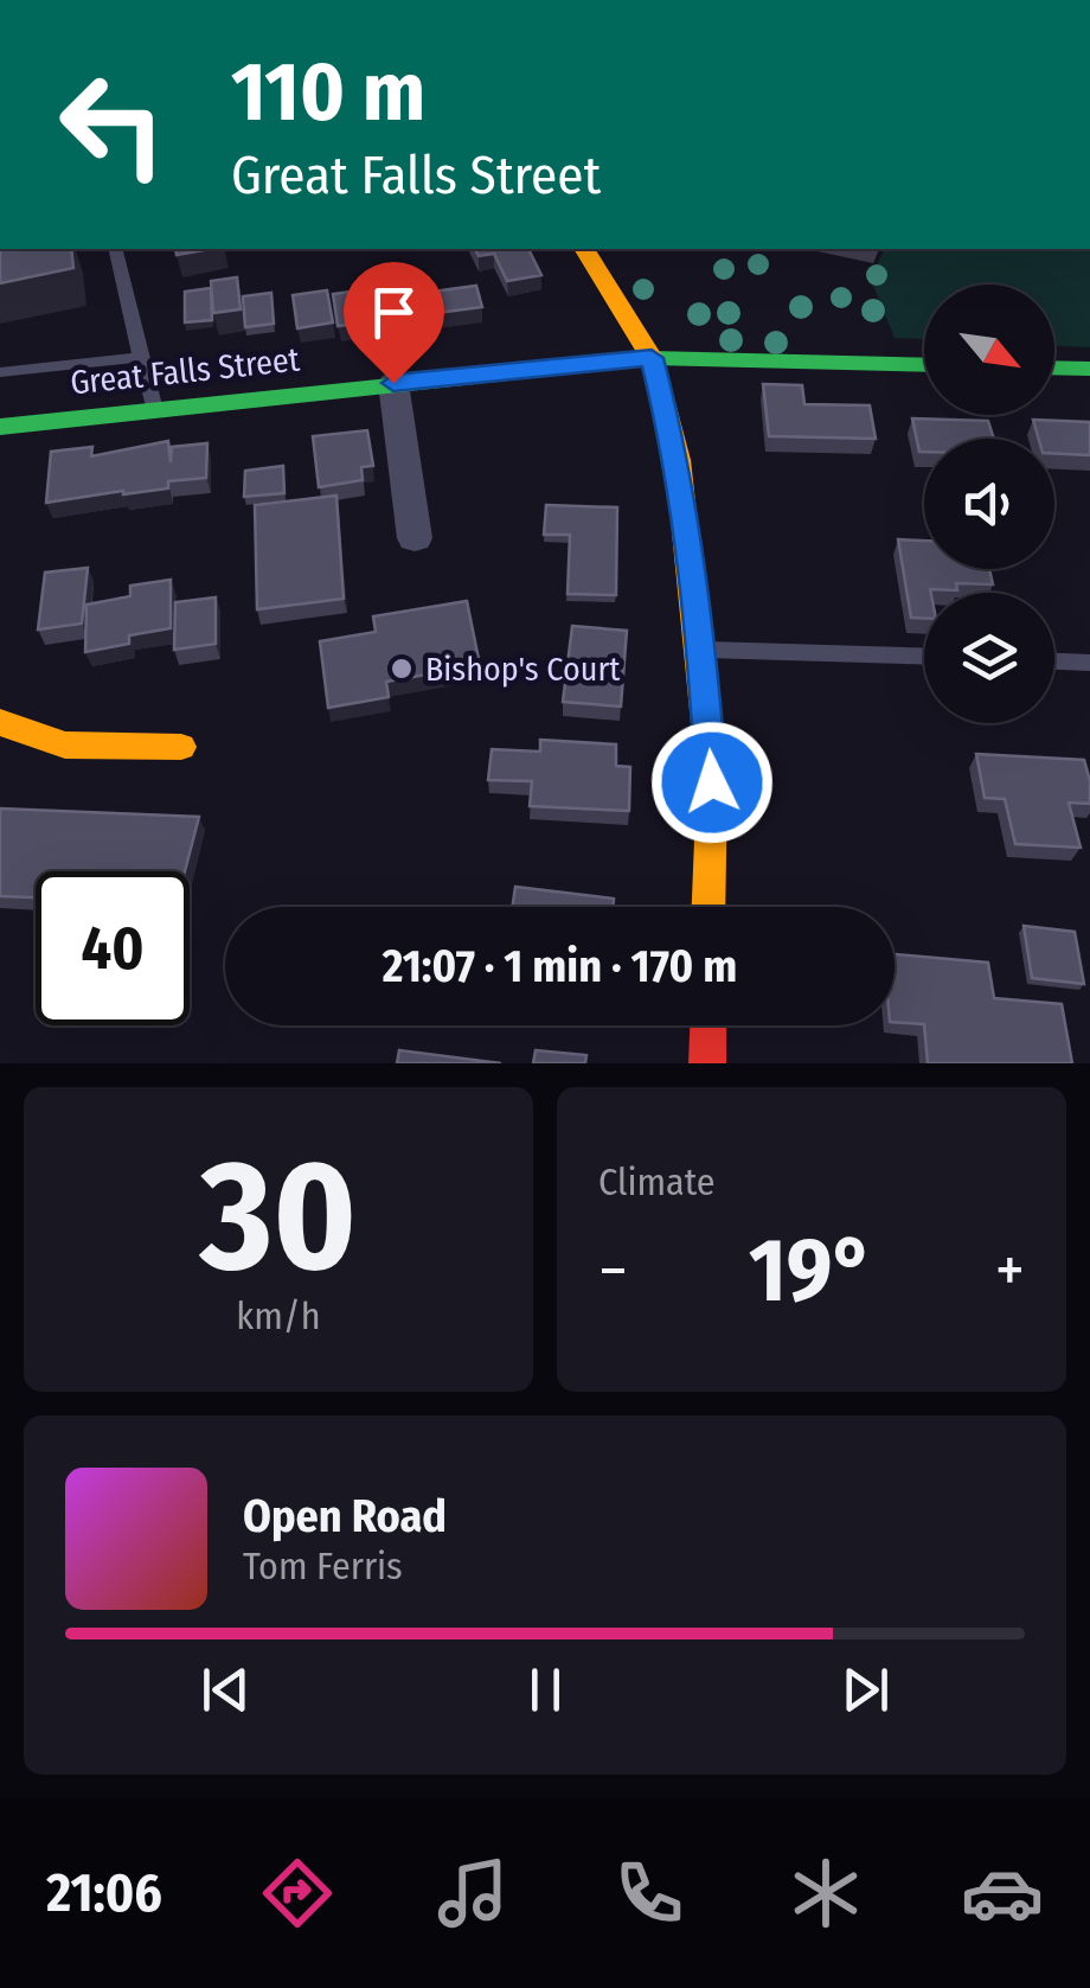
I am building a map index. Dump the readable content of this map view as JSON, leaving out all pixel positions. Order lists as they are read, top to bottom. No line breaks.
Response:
{"streets":{"street":["Great Falls Street"]},"places":["Bishop's Court"],"north":"bottom right","page":{"turn":["110 m","Great Falls Street"],"limit":"40","trip":"21:07 · 1 min · 170 m","tile":[["30","km/h"],"Climate"],"heat":["−","19°","+"],"song":["Open Road","Tom Ferris"],"tabs":"21:06"}}
